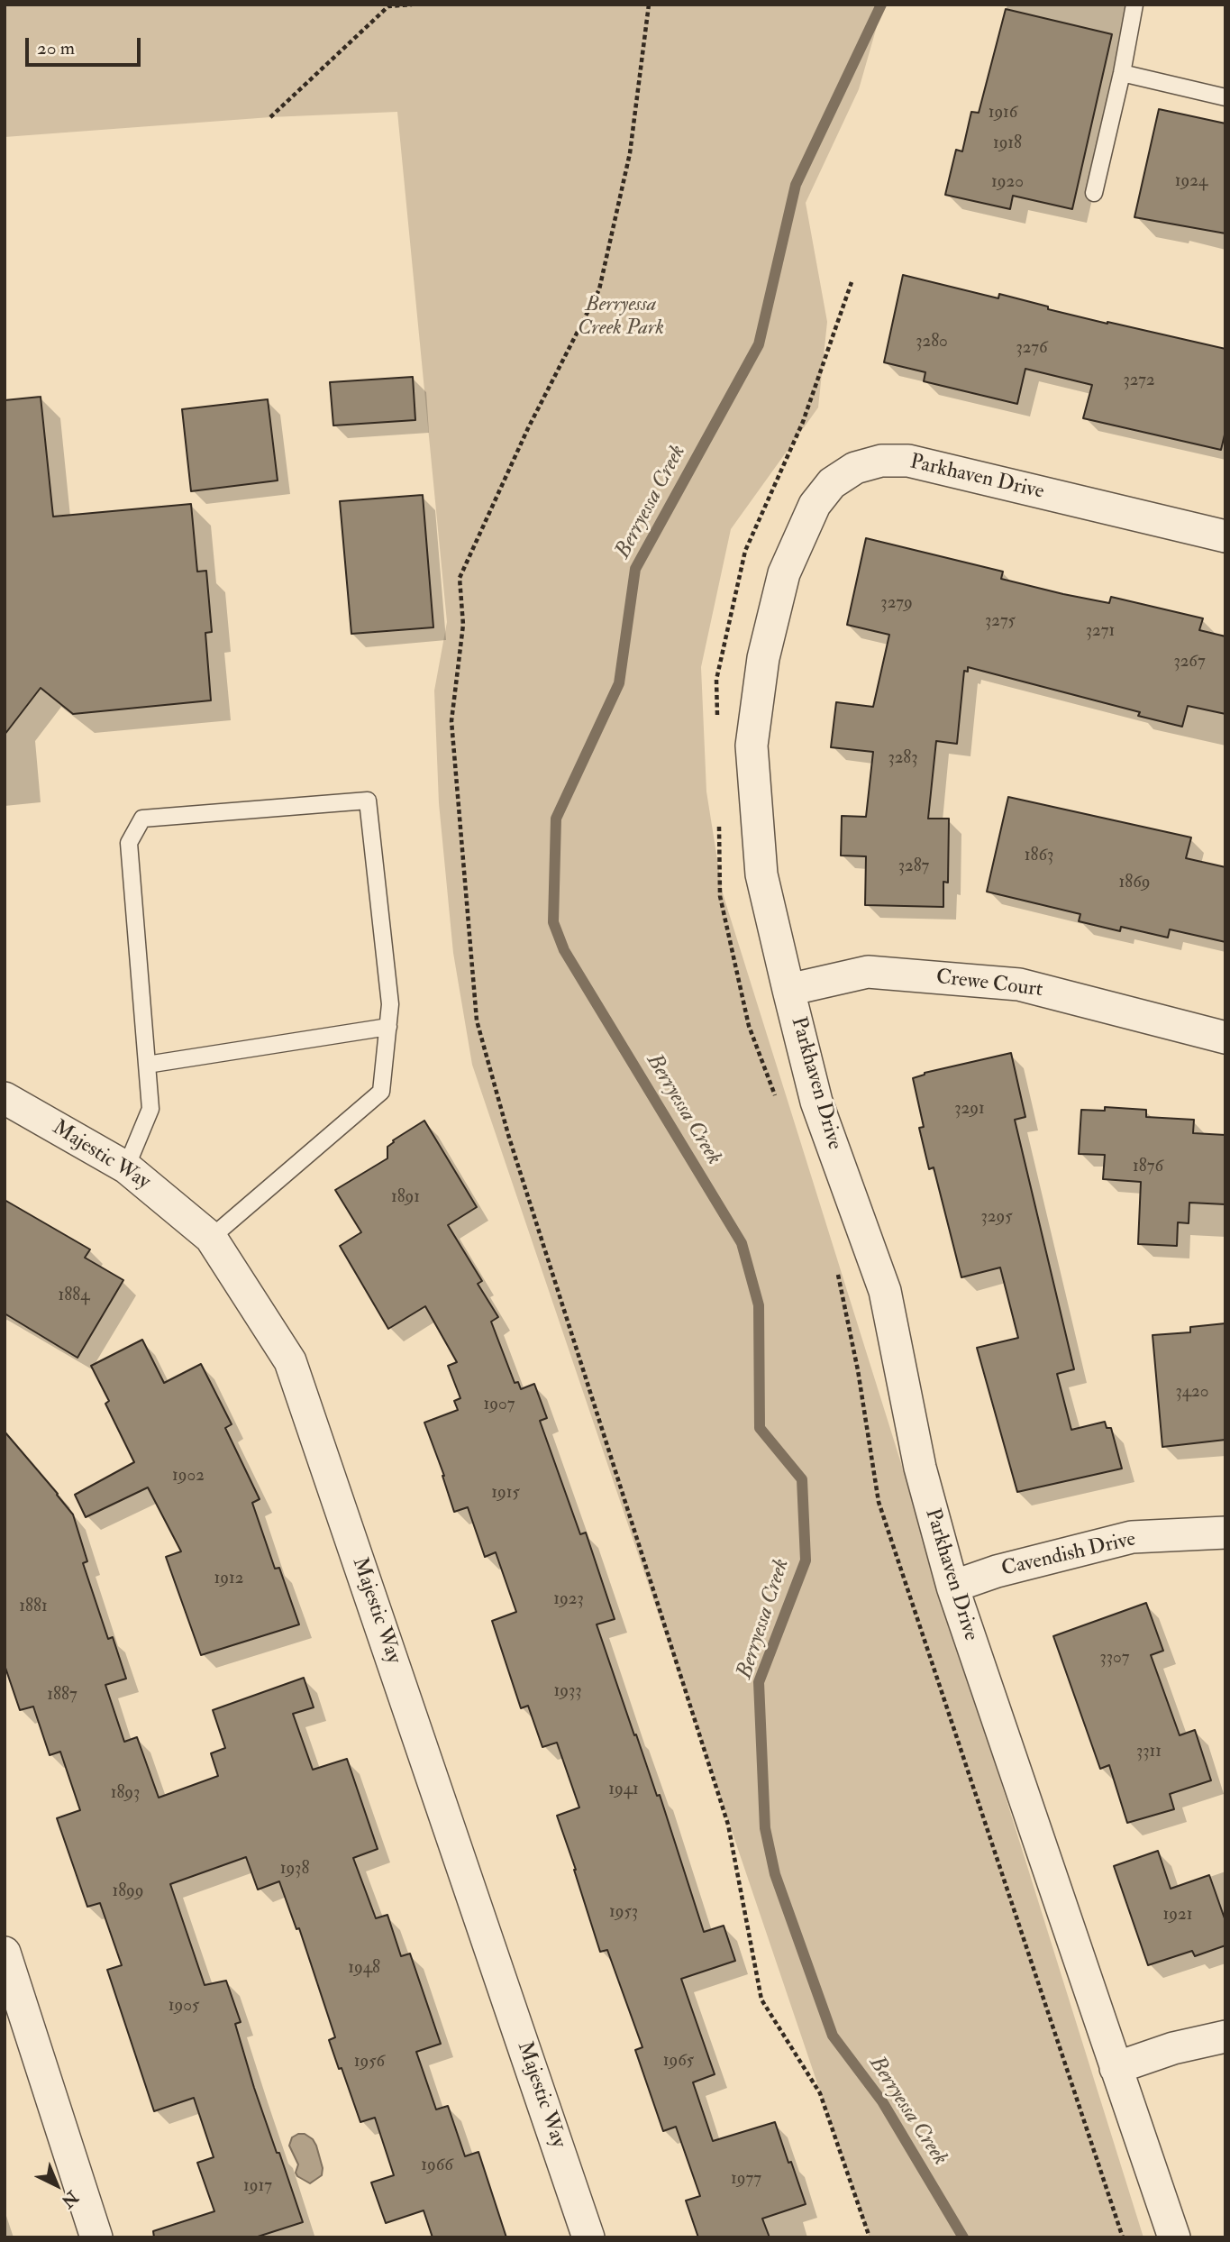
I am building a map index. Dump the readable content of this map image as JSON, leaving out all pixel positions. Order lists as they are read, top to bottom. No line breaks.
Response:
{"streets":{"street":["Parkhaven Drive","Crewe Court","Majestic Way","Cavendish Drive"]},"crossings":[["Parkhaven Drive","Crewe Court"],["Parkhaven Drive","Cavendish Drive"]],"water":["Berryessa Creek"],"parks":["Berryessa Creek Park"],"house_numbers":["1916","1918","1924","1920","3280","3276","3272","3279","3275","3271","3267","3283","1863","3287","1869","3291","1876","1891","3295","1884","3420","1907","1902","1915","1912","1923","1881","3307","1933","1887","3311","1941","1893","1938","1899","1953","1921","1948","1905","1965","1956","1966","1977","1917"],"scale_bar":"20 m","north":"bottom right"}
